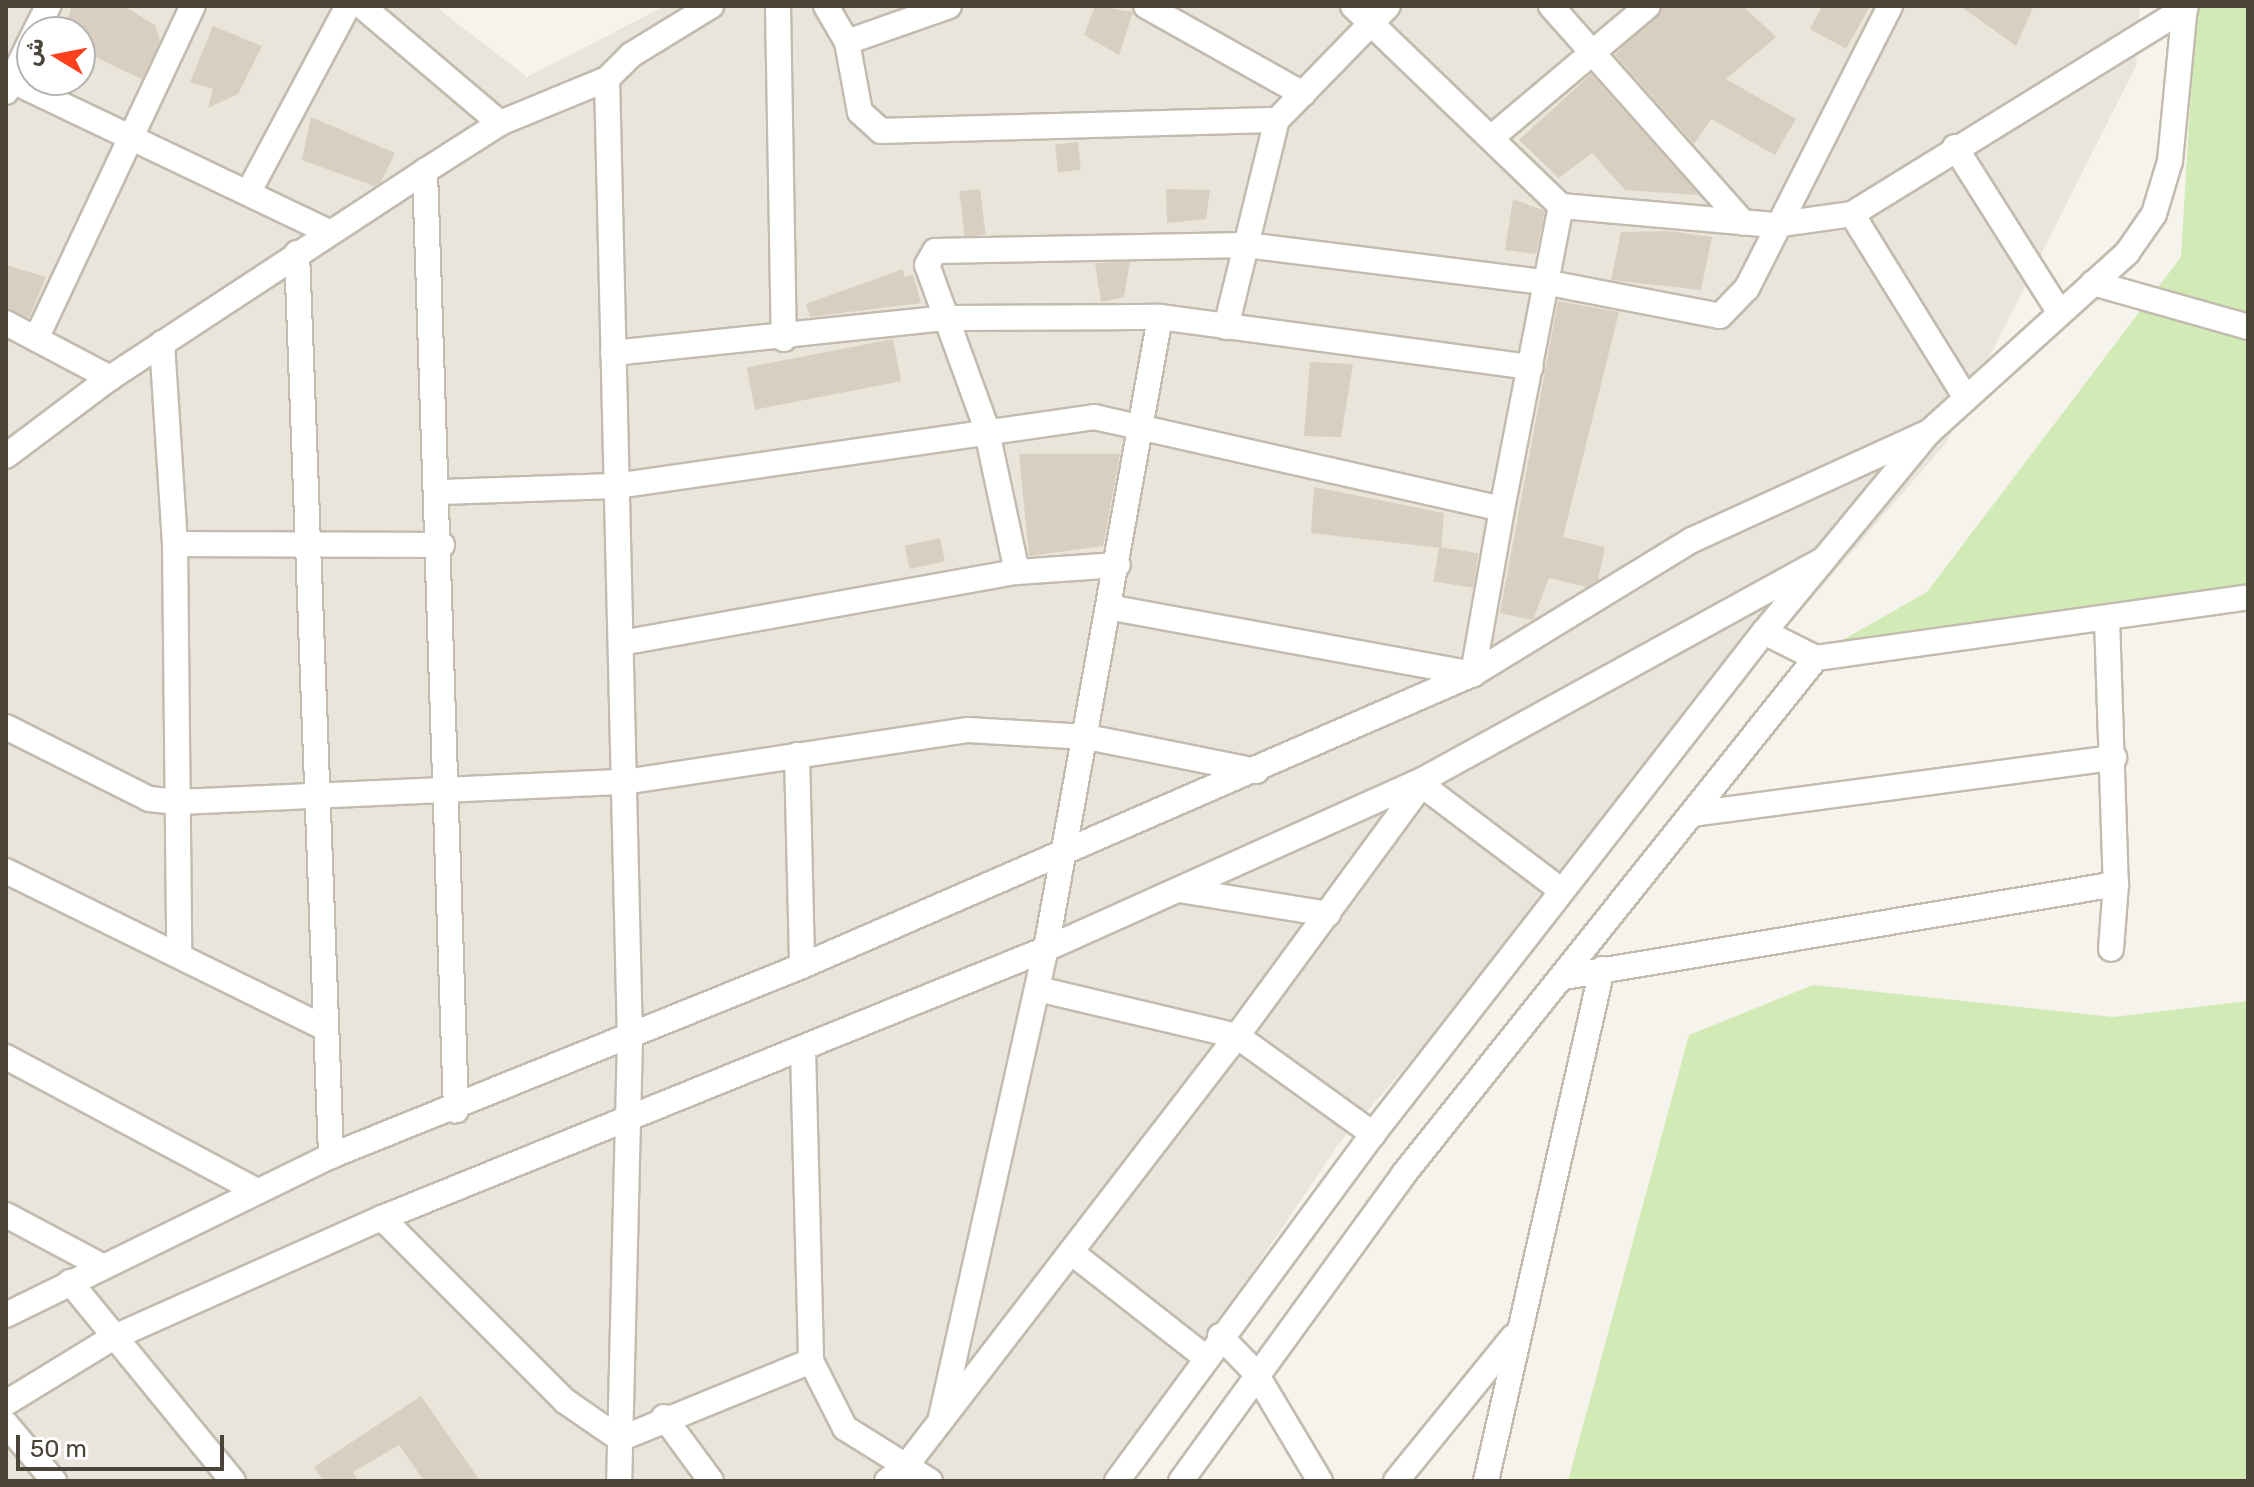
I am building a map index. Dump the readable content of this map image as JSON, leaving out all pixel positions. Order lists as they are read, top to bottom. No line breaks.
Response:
{"scale_bar":"50 m","north":"left"}
